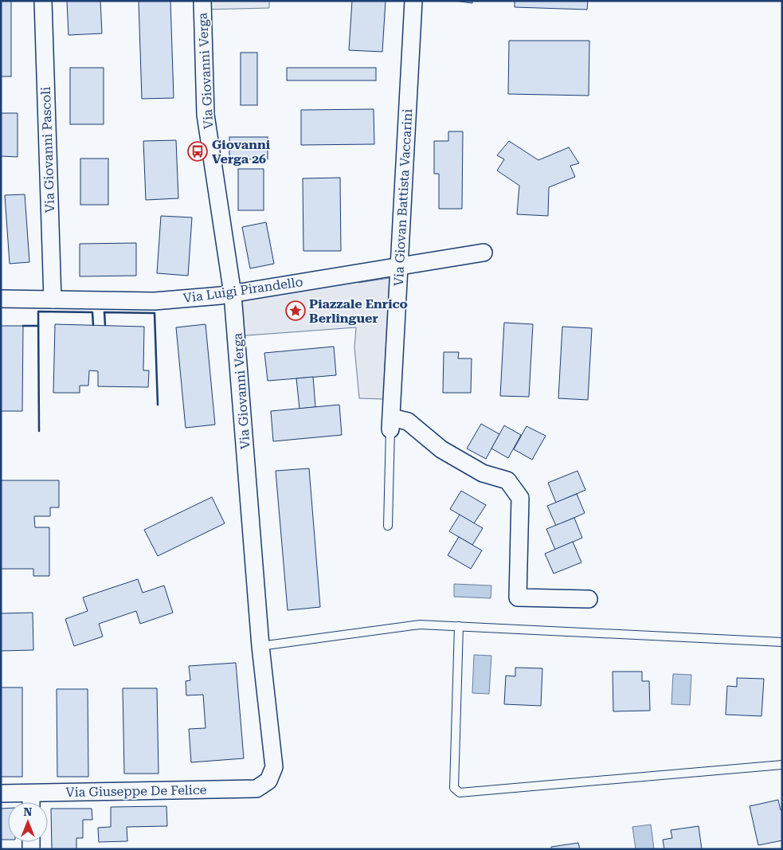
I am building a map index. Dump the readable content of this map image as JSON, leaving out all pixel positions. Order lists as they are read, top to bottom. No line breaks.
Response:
{"streets":{"street":["Via Giovanni Verga","Via Giovanni Pascoli","Via Giovan Battista Vaccarini","Via Luigi Pirandello","Via Giuseppe De Felice"]},"crossings":[["Via Giovanni Verga","Via Luigi Pirandello"],["Via Giovanni Verga","Via Giuseppe De Felice"],["Via Giovanni Pascoli","Via Luigi Pirandello"],["Via Giovan Battista Vaccarini","Via Luigi Pirandello"]],"places":{"bus stop":["Giovanni Verga 26"],"place":["Piazzale Enrico Berlinguer"]},"north":"top"}
